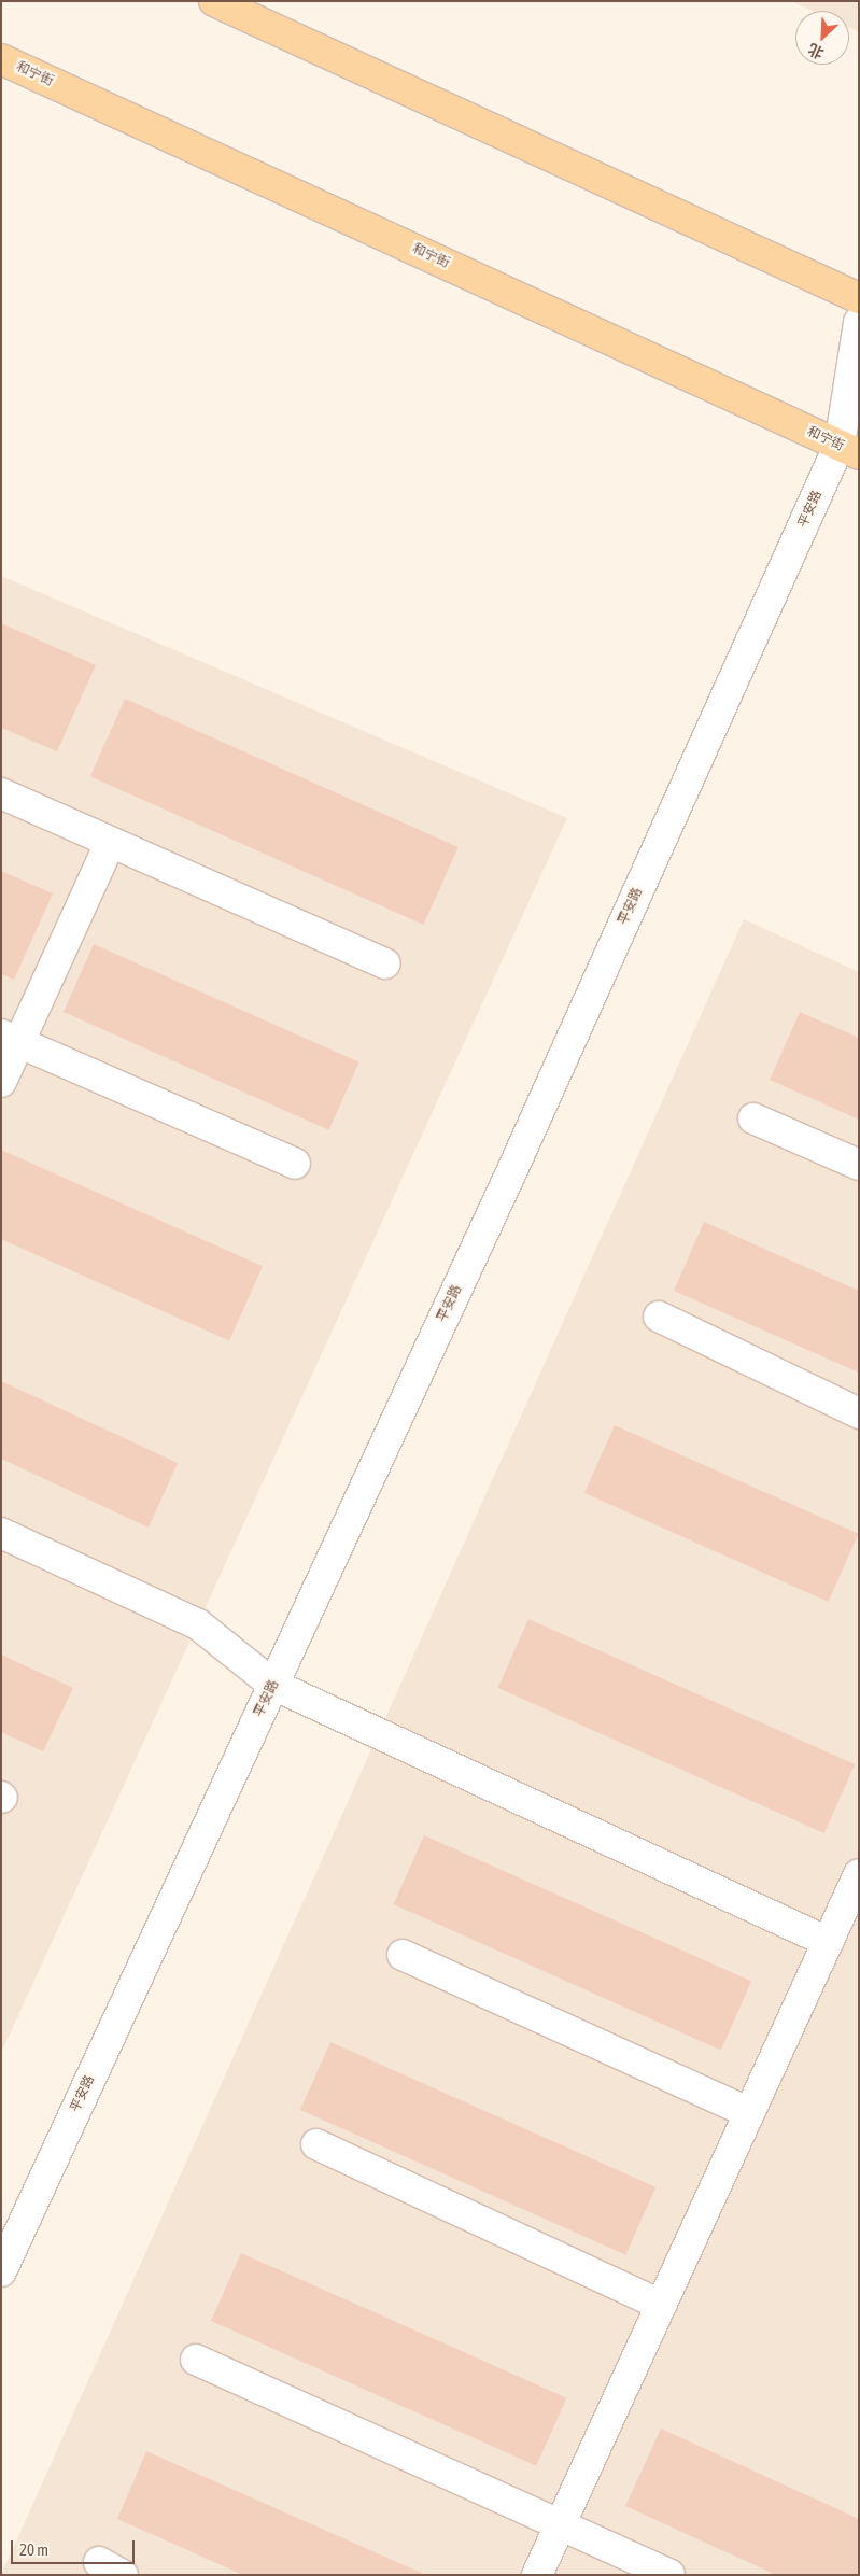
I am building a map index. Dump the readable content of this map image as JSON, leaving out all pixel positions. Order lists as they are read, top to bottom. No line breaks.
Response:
{"streets":{"main road":["和宁街"],"street":["平安路"]},"crossings":[["和宁街","平安路"]],"scale_bar":"20 m","north":"bottom left"}
